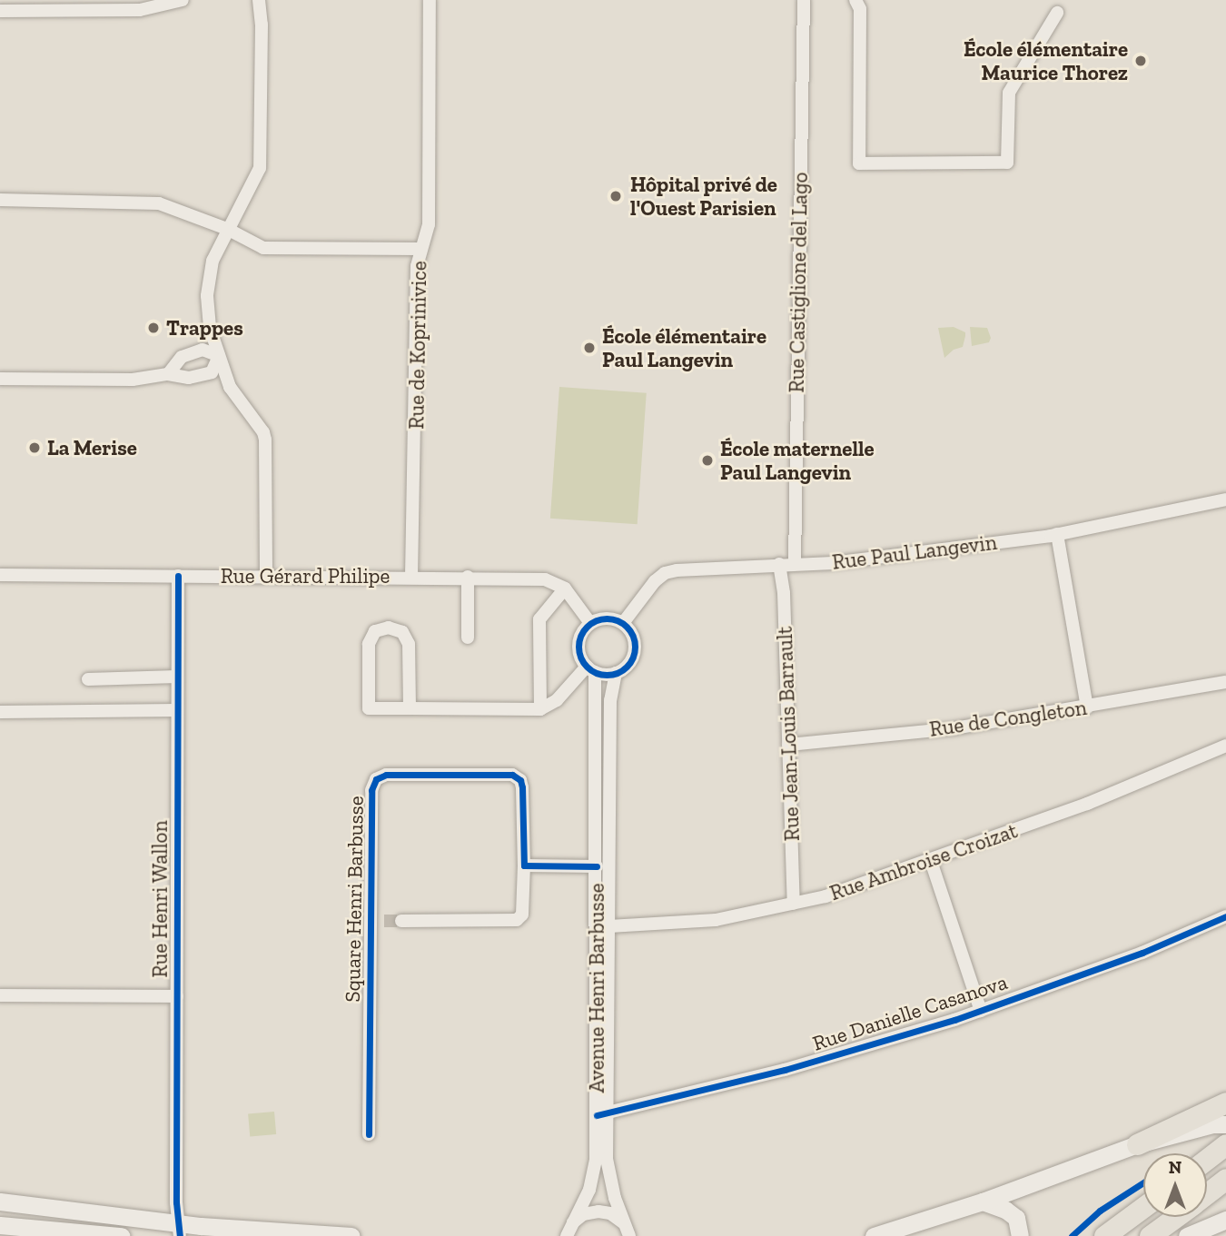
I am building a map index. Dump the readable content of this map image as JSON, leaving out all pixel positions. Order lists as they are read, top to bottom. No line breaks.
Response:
{"streets":{"street":["Rue Castiglione del Lago","Rue de Koprinivice","Rue Paul Langevin","Rue Gérard Philipe","Rue de Congleton","Rue Jean-Louis Barrault","Rue Ambroise Croizat","Rue Henri Wallon","Square Henri Barbusse","Avenue Henri Barbusse","Rue Danielle Casanova"]},"crossings":[["Rue Castiglione del Lago","Rue Paul Langevin"],["Rue de Koprinivice","Rue Gérard Philipe"],["Rue Paul Langevin","Rue Jean-Louis Barrault"],["Rue Paul Langevin","Avenue Henri Barbusse"],["Rue Gérard Philipe","Rue Henri Wallon"],["Rue de Congleton","Rue Jean-Louis Barrault"],["Rue Jean-Louis Barrault","Rue Ambroise Croizat"],["Rue Ambroise Croizat","Avenue Henri Barbusse"],["Avenue Henri Barbusse","Rue Danielle Casanova"]],"places":["École élémentaire Maurice Thorez","Hôpital privé de l'Ouest Parisien","Trappes","École élémentaire Paul Langevin","La Merise","École maternelle Paul Langevin"],"north":"top"}
